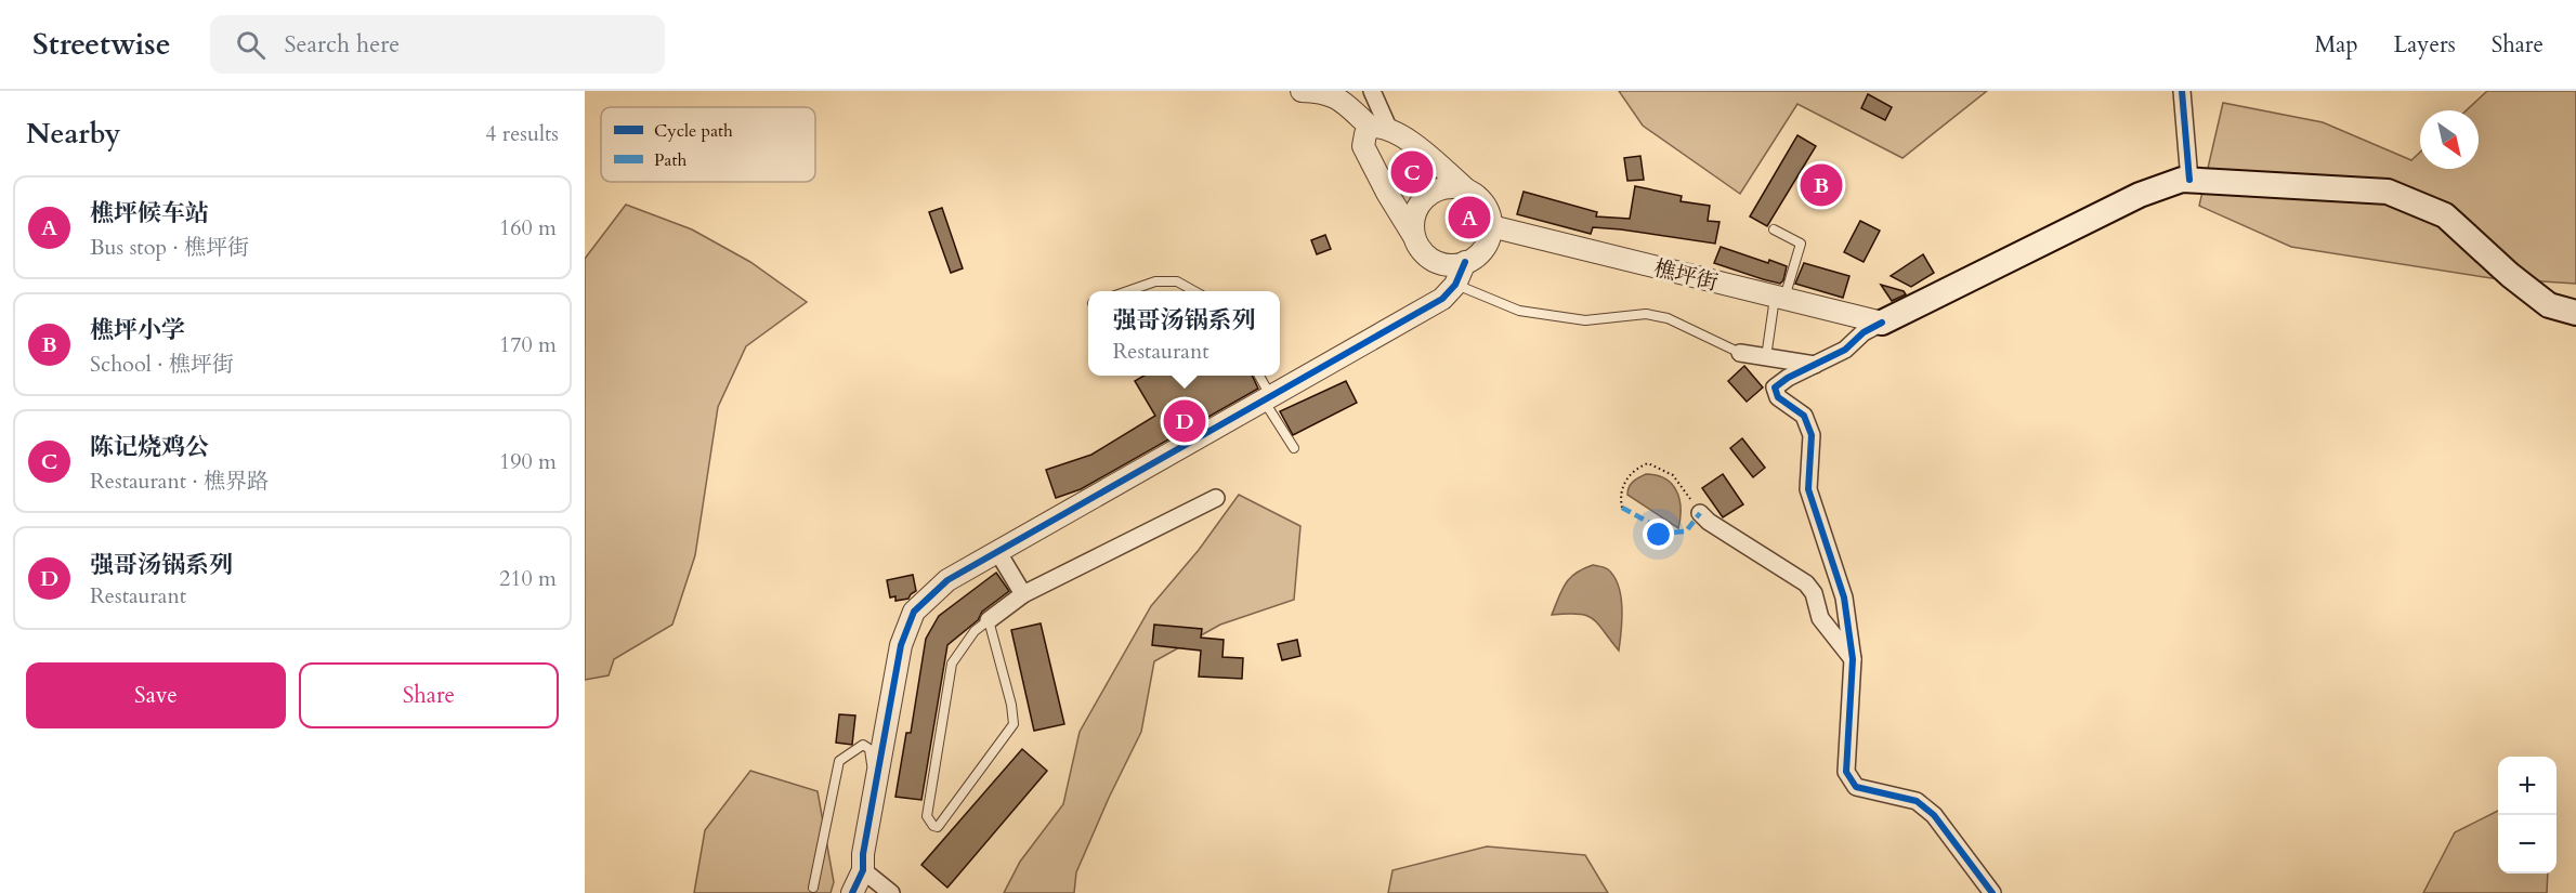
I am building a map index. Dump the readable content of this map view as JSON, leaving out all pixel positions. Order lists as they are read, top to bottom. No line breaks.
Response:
{"streets":{"street":["樵坪街"]},"legend":["Cycle path","Path"],"north":"bottom right","page":{"header":"Streetwise","search":"Search here","nav":["Map","Layers","Share"],"heading":["Nearby","4 results"],"pins":["C","B","A","D"],"list":[{"mark":"A","name":"樵坪候车站","note":"Bus stop · 樵坪街","value":"160 m"},{"mark":"B","name":"樵坪小学","note":"School · 樵坪街","value":"170 m"},{"mark":"C","name":"陈记烧鸡公","note":"Restaurant · 樵界路","value":"190 m"},{"mark":"D","name":"强哥汤锅系列","note":"Restaurant","value":"210 m"}],"popup":["强哥汤锅系列","Restaurant"],"buttons":["Save","Share"],"map_buttons":["+","−"]}}
